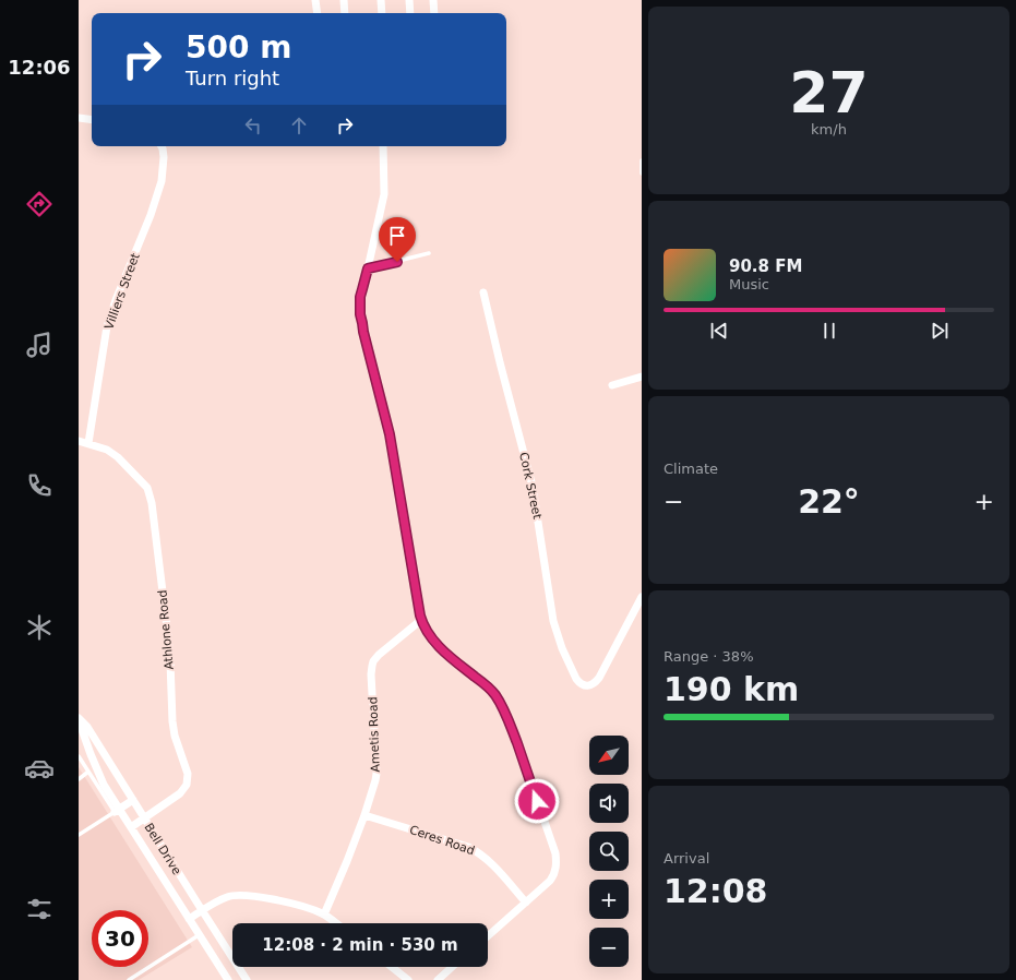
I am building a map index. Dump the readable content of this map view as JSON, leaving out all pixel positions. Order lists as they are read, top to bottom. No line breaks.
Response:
{"streets":{"street":["Villiers Street","Cork Street","Athlone Road","Ametis Road","Ceres Road","Bell Drive"]},"crossings":[["Villiers Street","Athlone Road"],["Athlone Road","Bell Drive"],["Ametis Road","Ceres Road"]],"north":"bottom left","page":{"tabs":"12:06","tile":[["27","km/h"],"Climate",["Range · 38%","190 km"],["Arrival","12:08"]],"turn":["500 m","Turn right"],"song":["90.8 FM","Music"],"heat":["−","22°","+"],"map_buttons":["+","−"],"limit":"30","trip":"12:08 · 2 min · 530 m"}}
